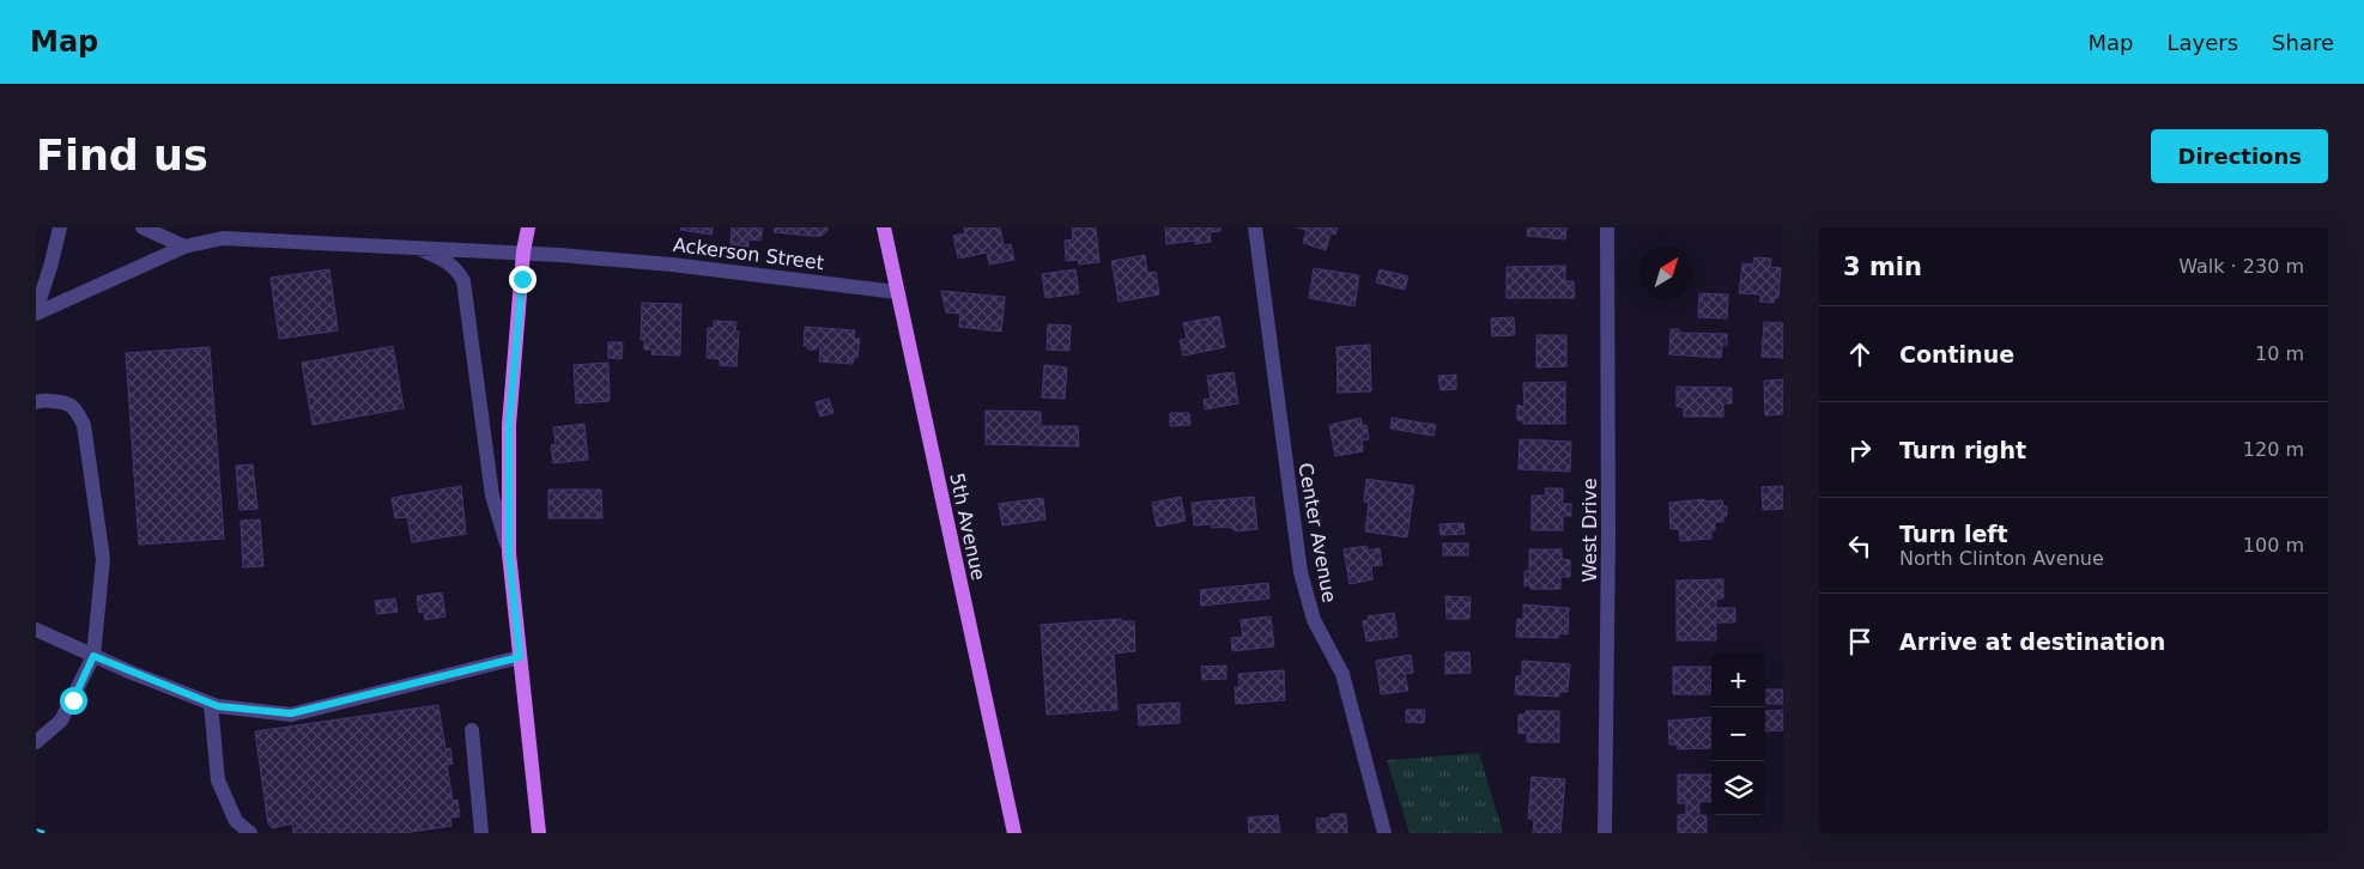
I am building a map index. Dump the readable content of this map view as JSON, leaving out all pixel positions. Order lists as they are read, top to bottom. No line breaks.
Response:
{"streets":{"main road":["5th Avenue"],"street":["Ackerson Street","West Drive","Center Avenue"]},"crossings":[["Ackerson Street","5th Avenue"]],"north":"top right","page":{"header":"Map","nav":["Map","Layers","Share"],"buttons":"Directions","title":"Find us","heading":["3 min","Walk · 230 m"],"list":[["Continue","10 m"],["Turn right","120 m"],["Turn left","North Clinton Avenue","100 m"],"Arrive at destination"],"map_buttons":["+","−"]}}
